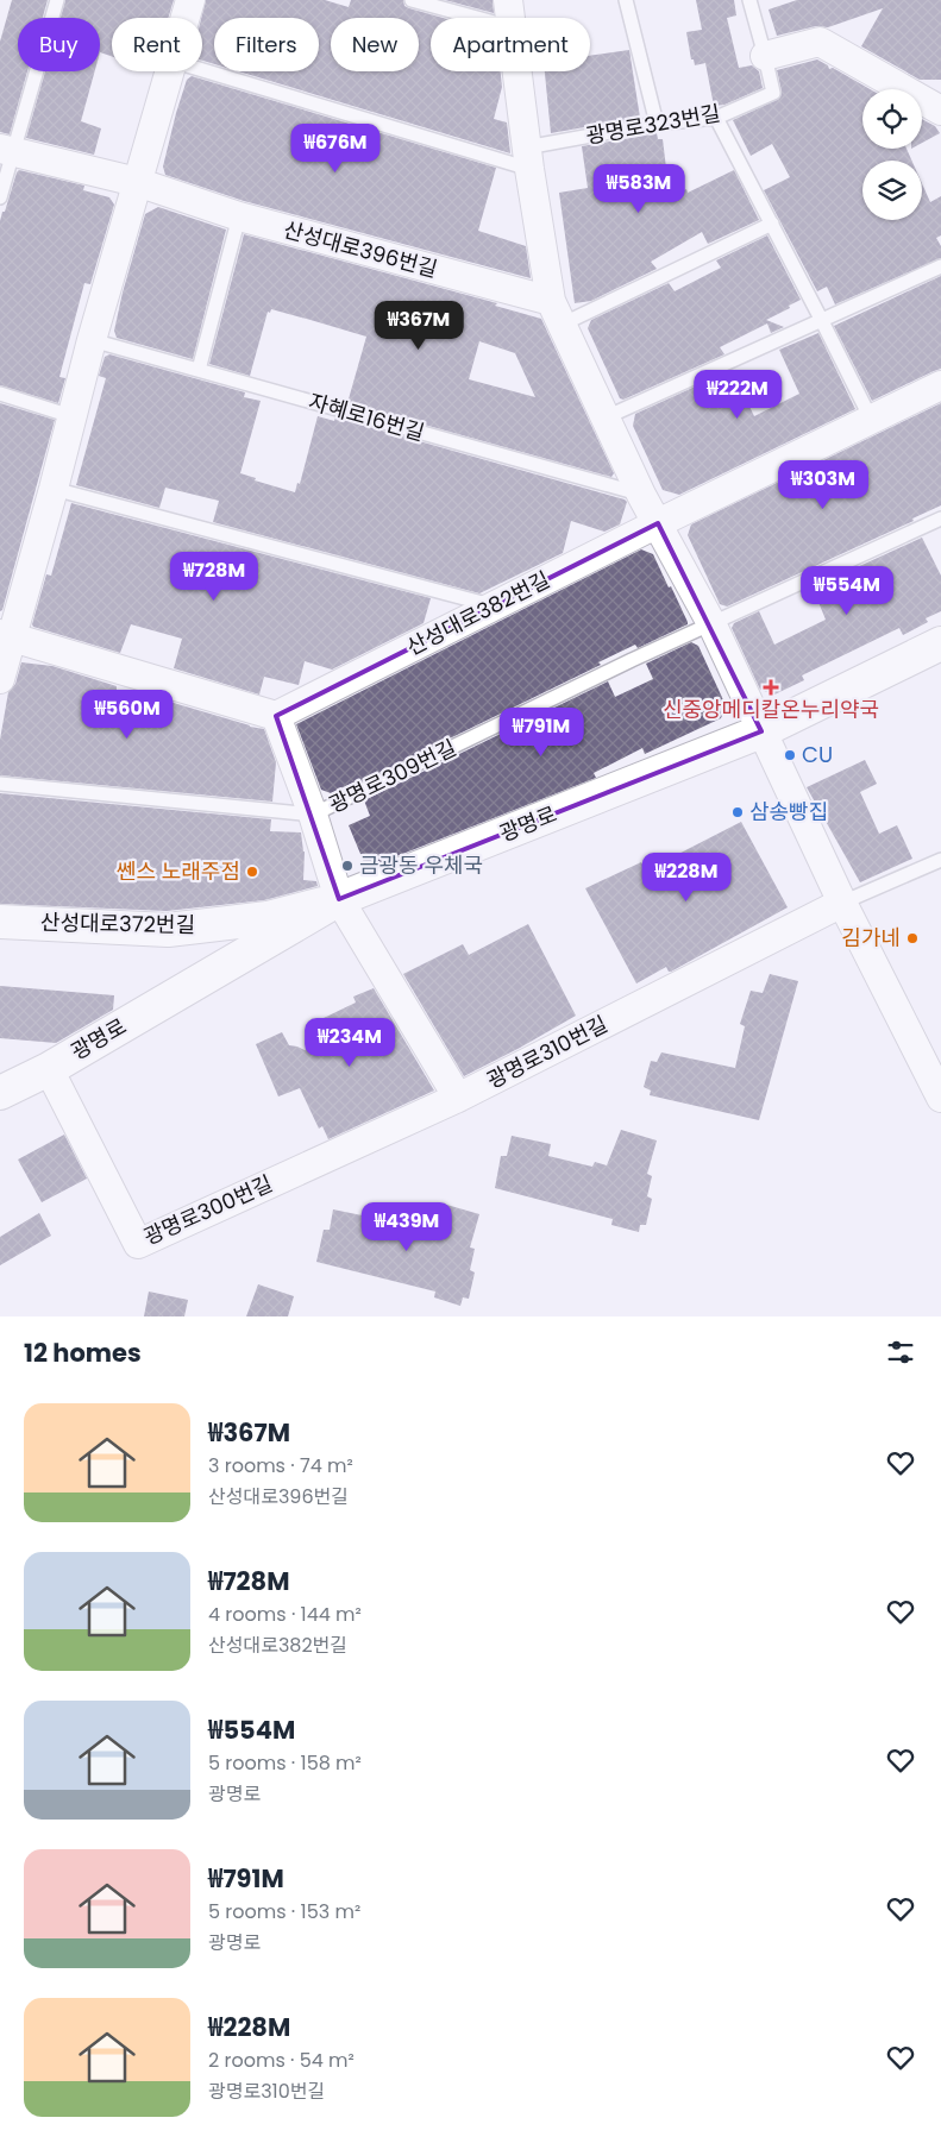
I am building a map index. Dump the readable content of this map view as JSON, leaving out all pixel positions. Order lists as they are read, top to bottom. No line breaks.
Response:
{"streets":{"main road":["광명로","산성대로372번길"],"street":["산성대로396번길","산성대로382번길","광명로309번길","광명로310번길","광명로300번길"],"lane":["광명로323번길","자혜로16번길"]},"crossings":[["산성대로382번길","광명로309번길"],["광명로309번길","광명로"],["광명로309번길","산성대로372번길"],["광명로","산성대로372번길"],["광명로","광명로300번길"],["광명로310번길","광명로300번길"]],"places":{"health":["신중앙메디칼온누리약국"],"other":["CU","삼송빵집","금광동 우체국","쎈스 노래주점","김가네"]},"page":{"chip":["Buy","Rent","Filters","New","Apartment"],"price":["₩676M","₩583M","₩367M","₩222M","₩303M","₩728M","₩554M","₩560M","₩791M","₩228M","₩234M","₩439M"],"heading":"12 homes","list":[{"name":"₩367M","note":"3 rooms · 74 m² · 산성대로396번길"},{"name":"₩728M","note":"4 rooms · 144 m² · 산성대로382번길"},{"name":"₩554M","note":"5 rooms · 158 m² · 광명로"},{"name":"₩791M","note":"5 rooms · 153 m² · 광명로"},{"name":"₩228M","note":"2 rooms · 54 m² · 광명로310번길"}]}}
